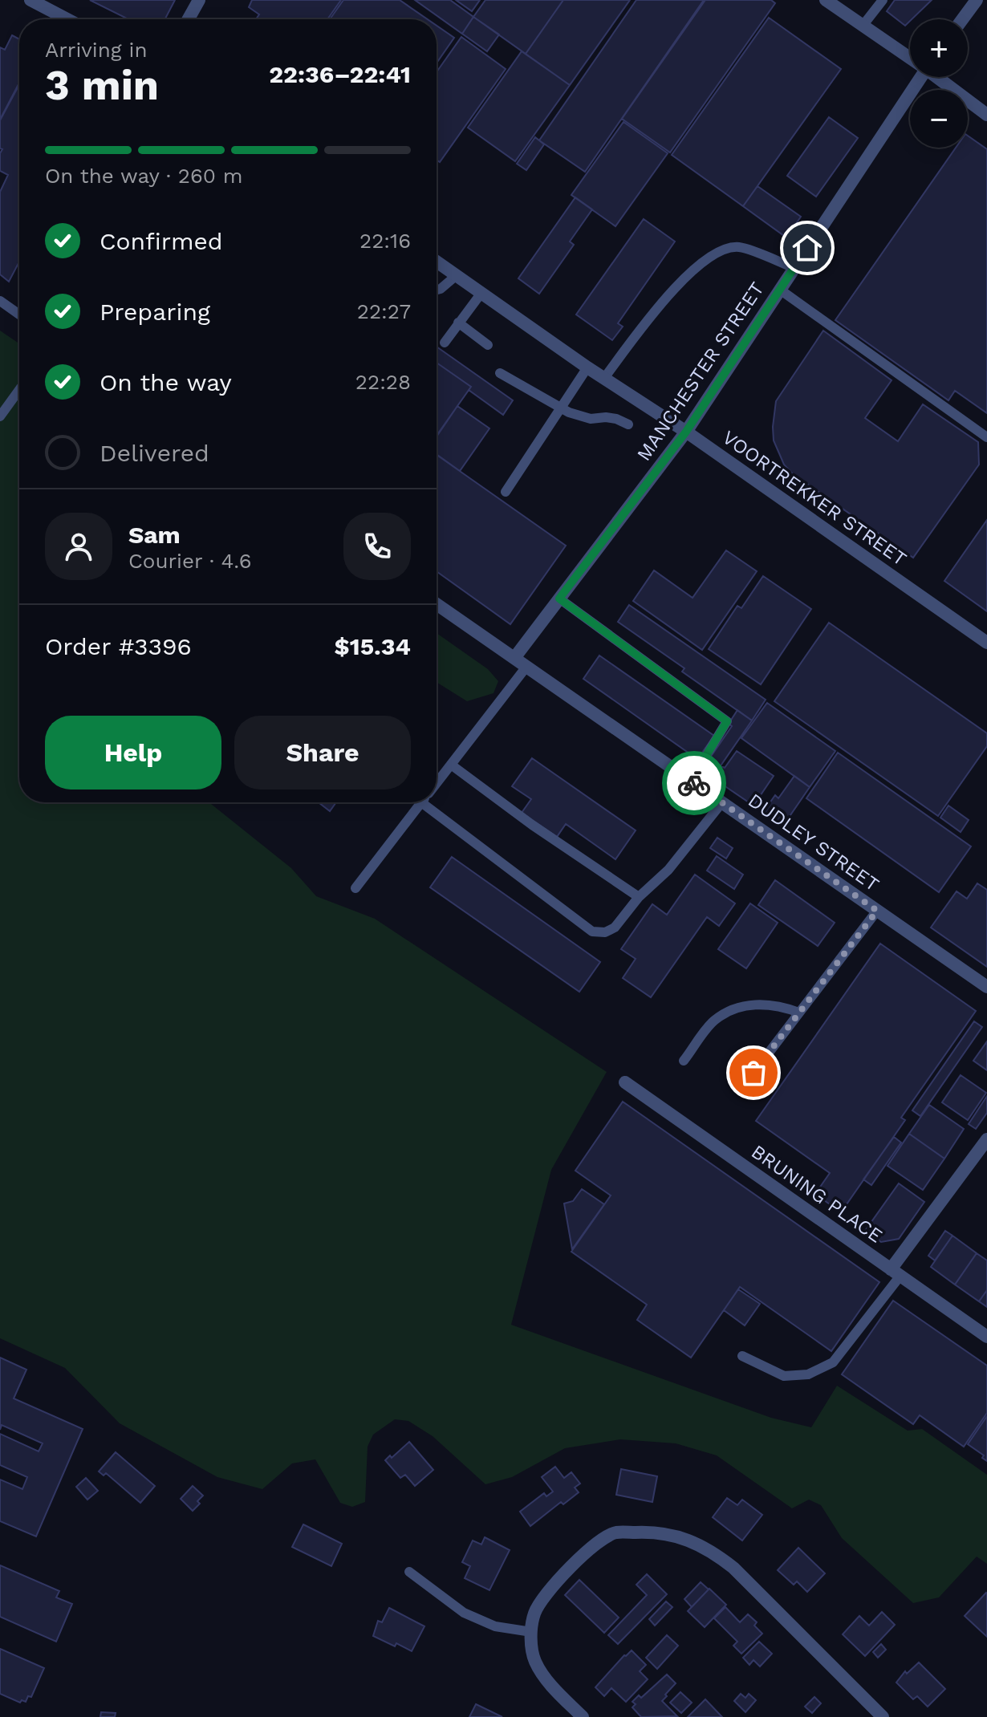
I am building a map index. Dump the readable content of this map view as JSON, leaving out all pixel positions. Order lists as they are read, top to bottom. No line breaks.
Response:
{"streets":{"street":["MANCHESTER STREET","VOORTREKKER STREET","DUDLEY STREET","BRUNING PLACE"]},"crossings":[["MANCHESTER STREET","VOORTREKKER STREET"],["MANCHESTER STREET","DUDLEY STREET"]],"page":{"map_buttons":["+","−"],"heading":["3 min","Arriving in","22:36–22:41"],"panel":["Sam","Courier · 4.6","Order #3396","$15.34"],"bar":"On the way · 260 m","list":[["Confirmed","22:16"],["Preparing","22:27"],["On the way","22:28"],"Delivered"],"buttons":["Help","Share"]}}
